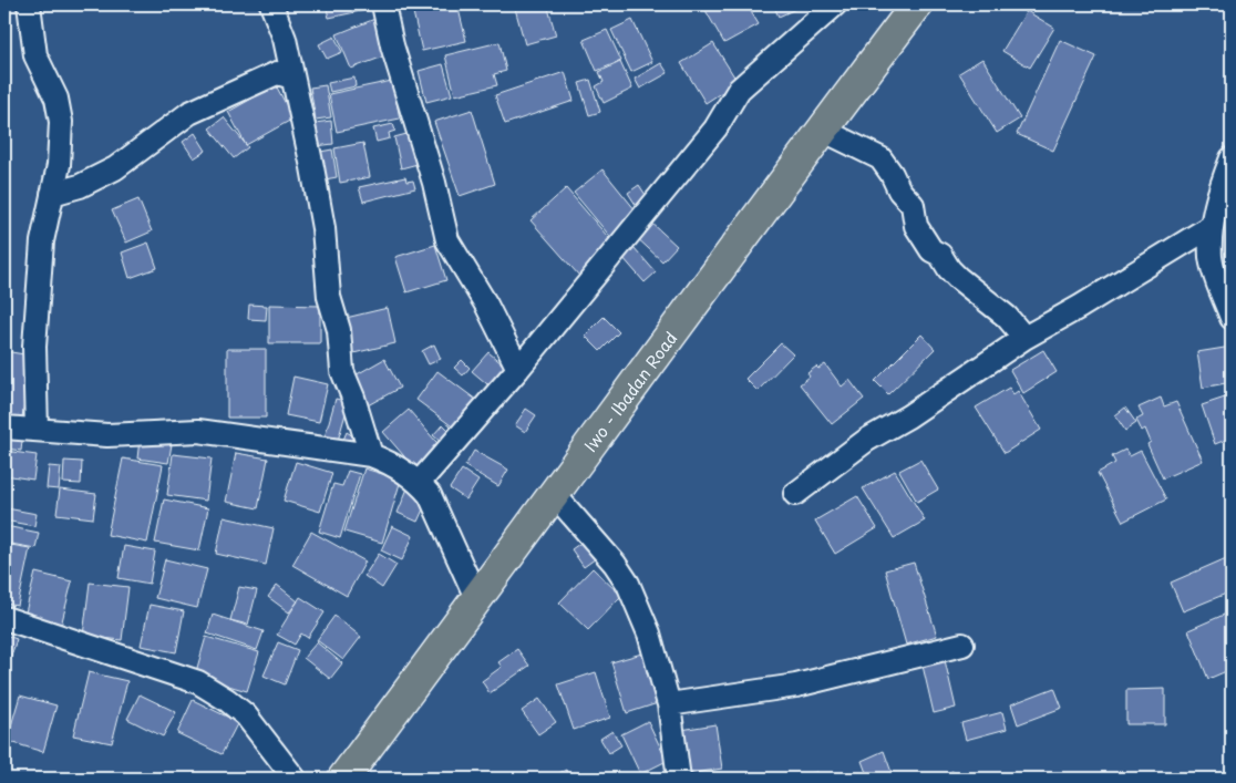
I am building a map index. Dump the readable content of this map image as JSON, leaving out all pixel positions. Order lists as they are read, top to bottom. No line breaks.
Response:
{"streets":{"main road":["Iwo - Ibadan Road"]}}
